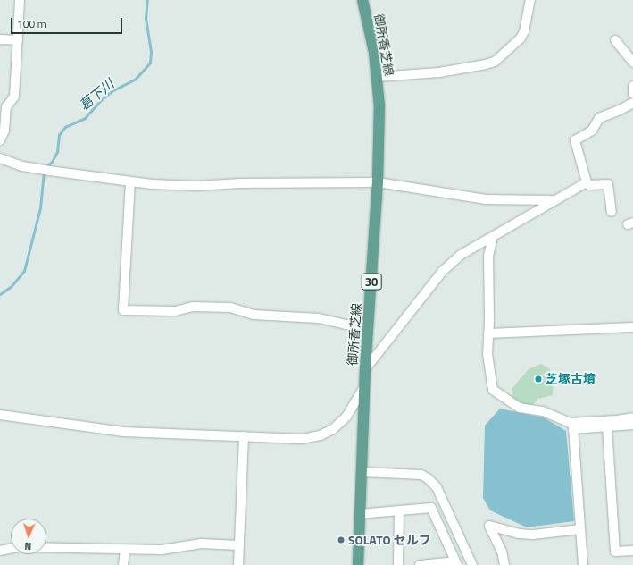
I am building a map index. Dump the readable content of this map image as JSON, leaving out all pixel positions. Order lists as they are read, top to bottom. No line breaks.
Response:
{"streets":{"main road":["御所香芝線","30"]},"water":["葛下川"],"places":["芝塚古墳","SOLATO セルフ"],"scale_bar":"100 m","north":"bottom"}
